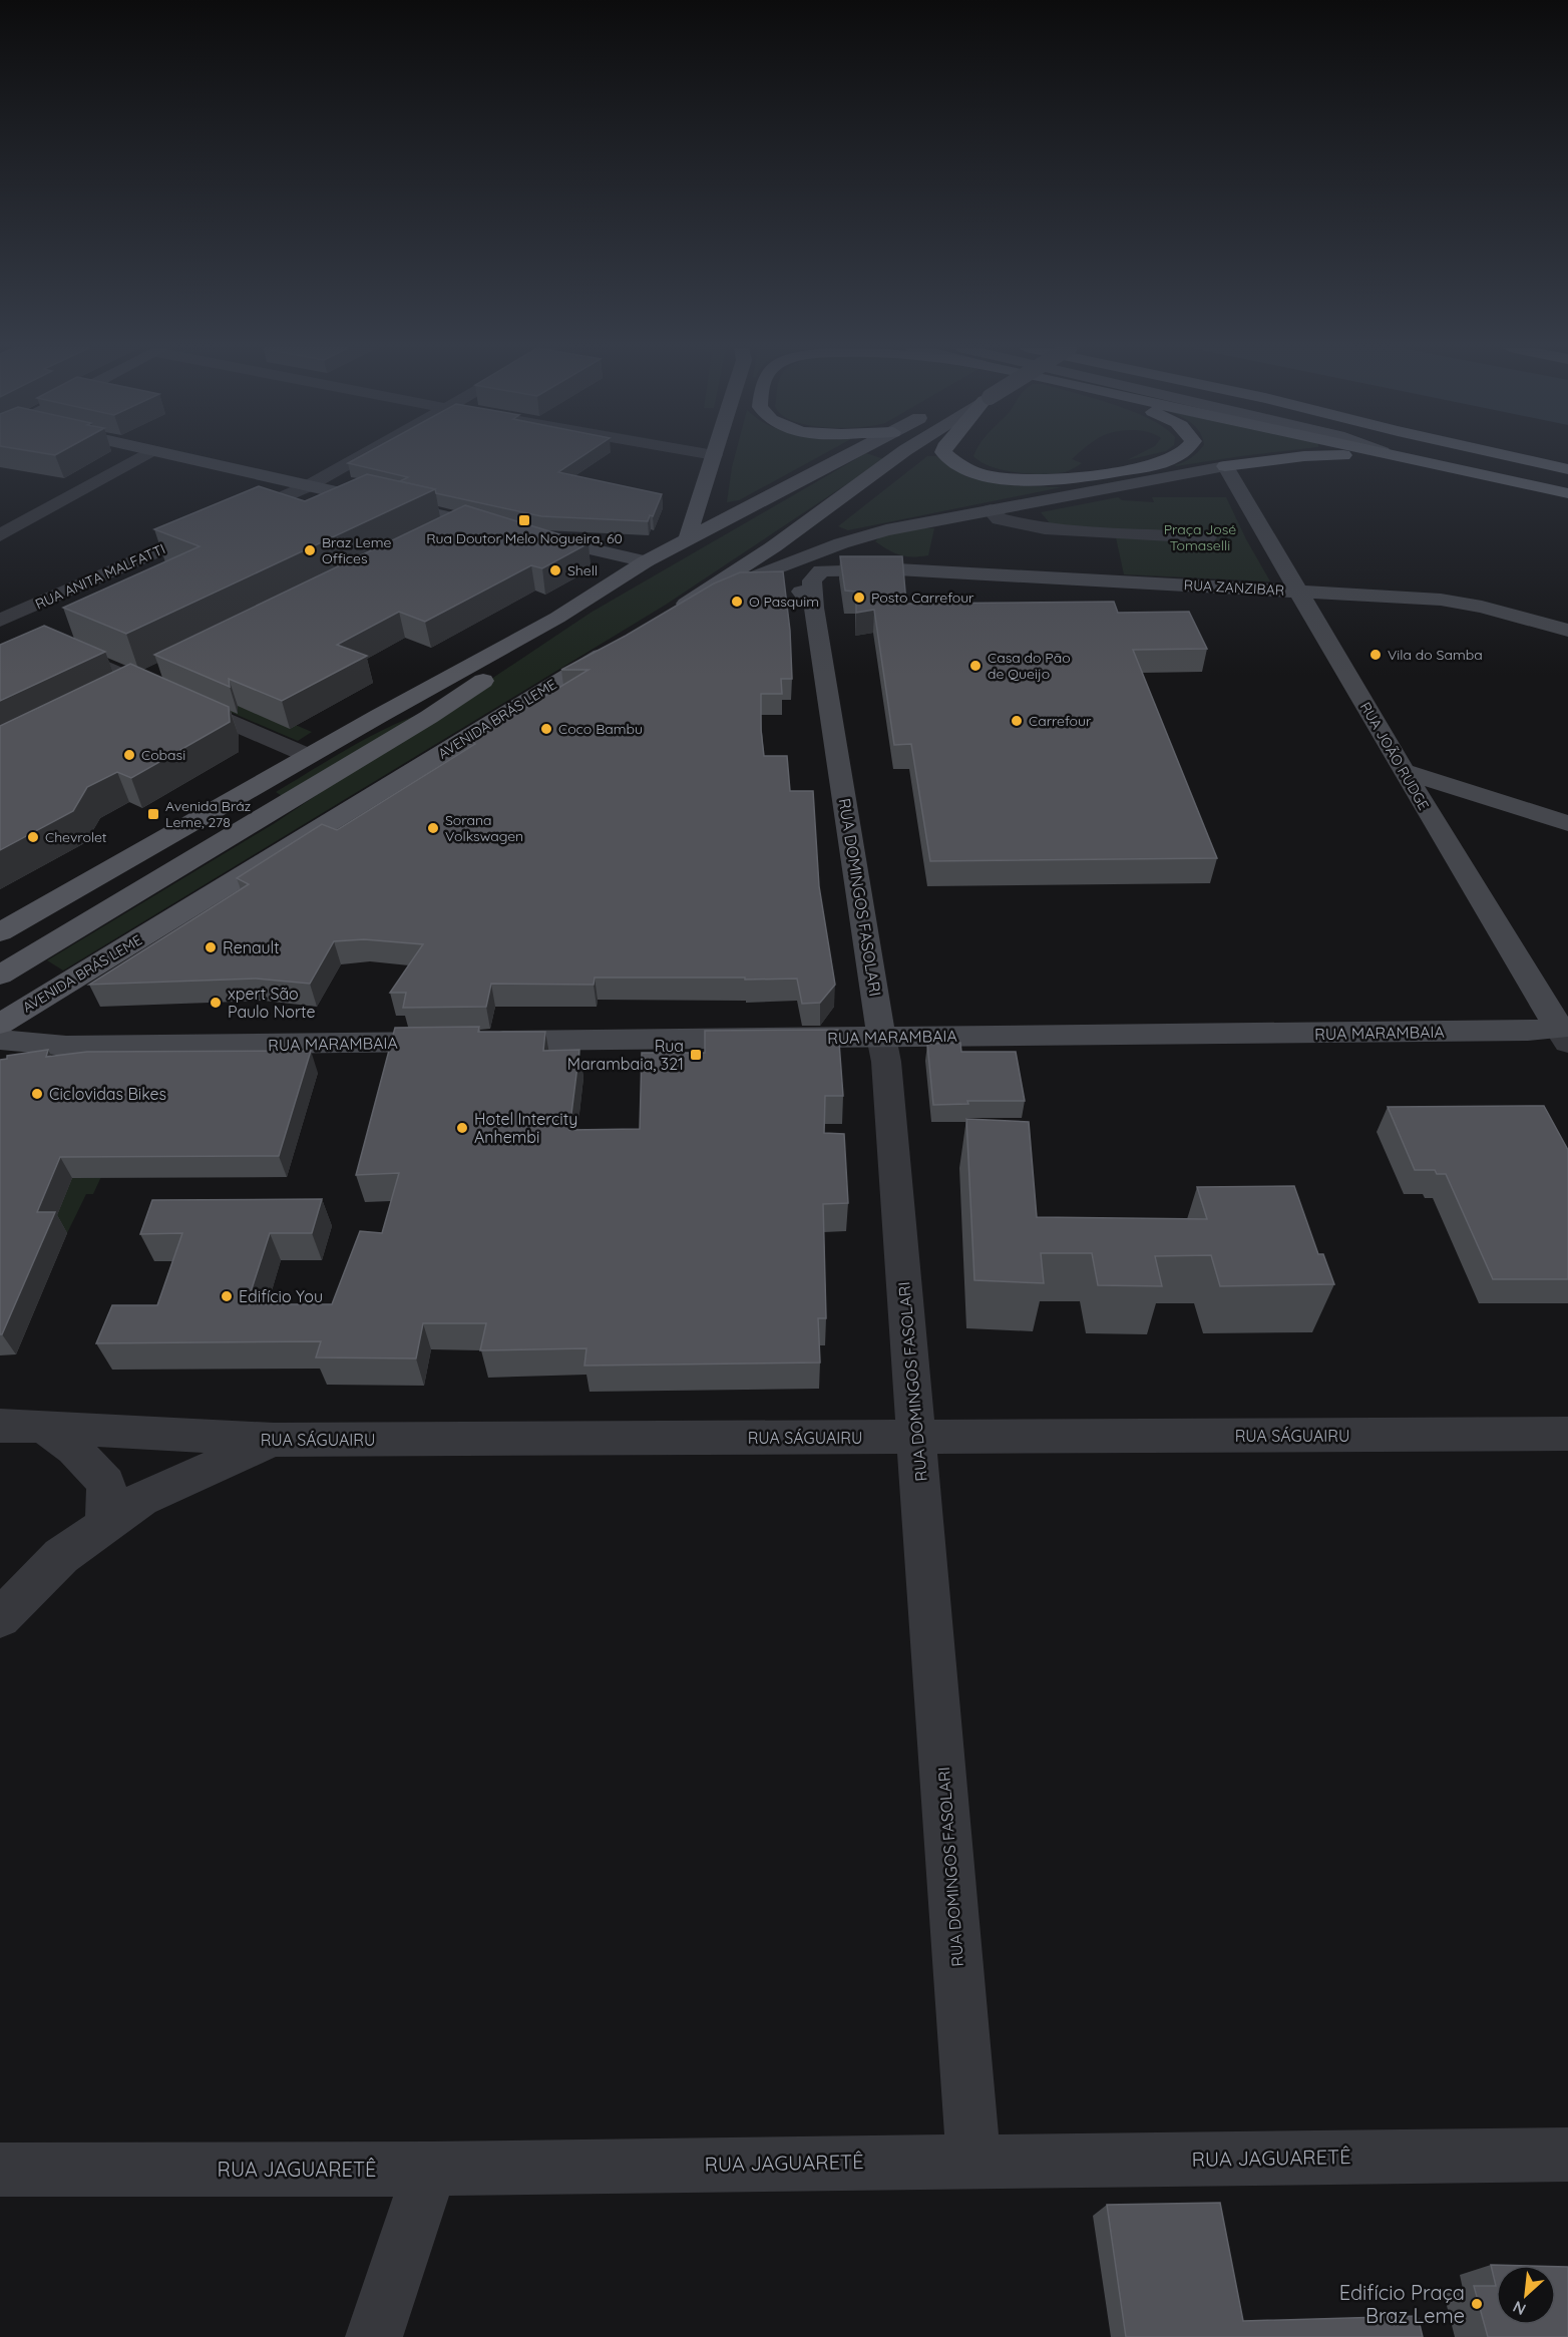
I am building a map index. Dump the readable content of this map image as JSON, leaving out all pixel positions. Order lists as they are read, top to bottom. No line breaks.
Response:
{"streets":{"main road":["AVENIDA BRÁS LEME"],"street":["RUA ANITA MALFATTI","RUA ZANZIBAR","RUA JOÃO RUDGE","RUA DOMINGOS FASOLARI","RUA MARAMBAIA","RUA SÁGUAIRU","RUA JAGUARETÊ"]},"crossings":[["RUA ZANZIBAR","RUA JOÃO RUDGE"],["RUA ZANZIBAR","RUA DOMINGOS FASOLARI"],["RUA JOÃO RUDGE","RUA MARAMBAIA"],["RUA DOMINGOS FASOLARI","RUA MARAMBAIA"],["RUA DOMINGOS FASOLARI","RUA SÁGUAIRU"],["RUA DOMINGOS FASOLARI","RUA JAGUARETÊ"]],"parks":["Praça José Tomaselli"],"places":{"transit":["Rua Doutor Melo Nogueira, 60","Avenida Bráz Leme, 278","Rua Marambaia, 321"],"other":["Braz Leme Offices","Shell","Posto Carrefour","O Pasquim","Vila do Samba","Casa do Pão de Queijo","Carrefour","Coco Bambu","Cobasi","Sorana Volkswagen","Chevrolet","Renault","xpert São Paulo Norte","Ciclovidas Bikes","Hotel Intercity Anhembi","Edifício You","Edifício Praça Braz Leme"]},"north":"bottom left"}
